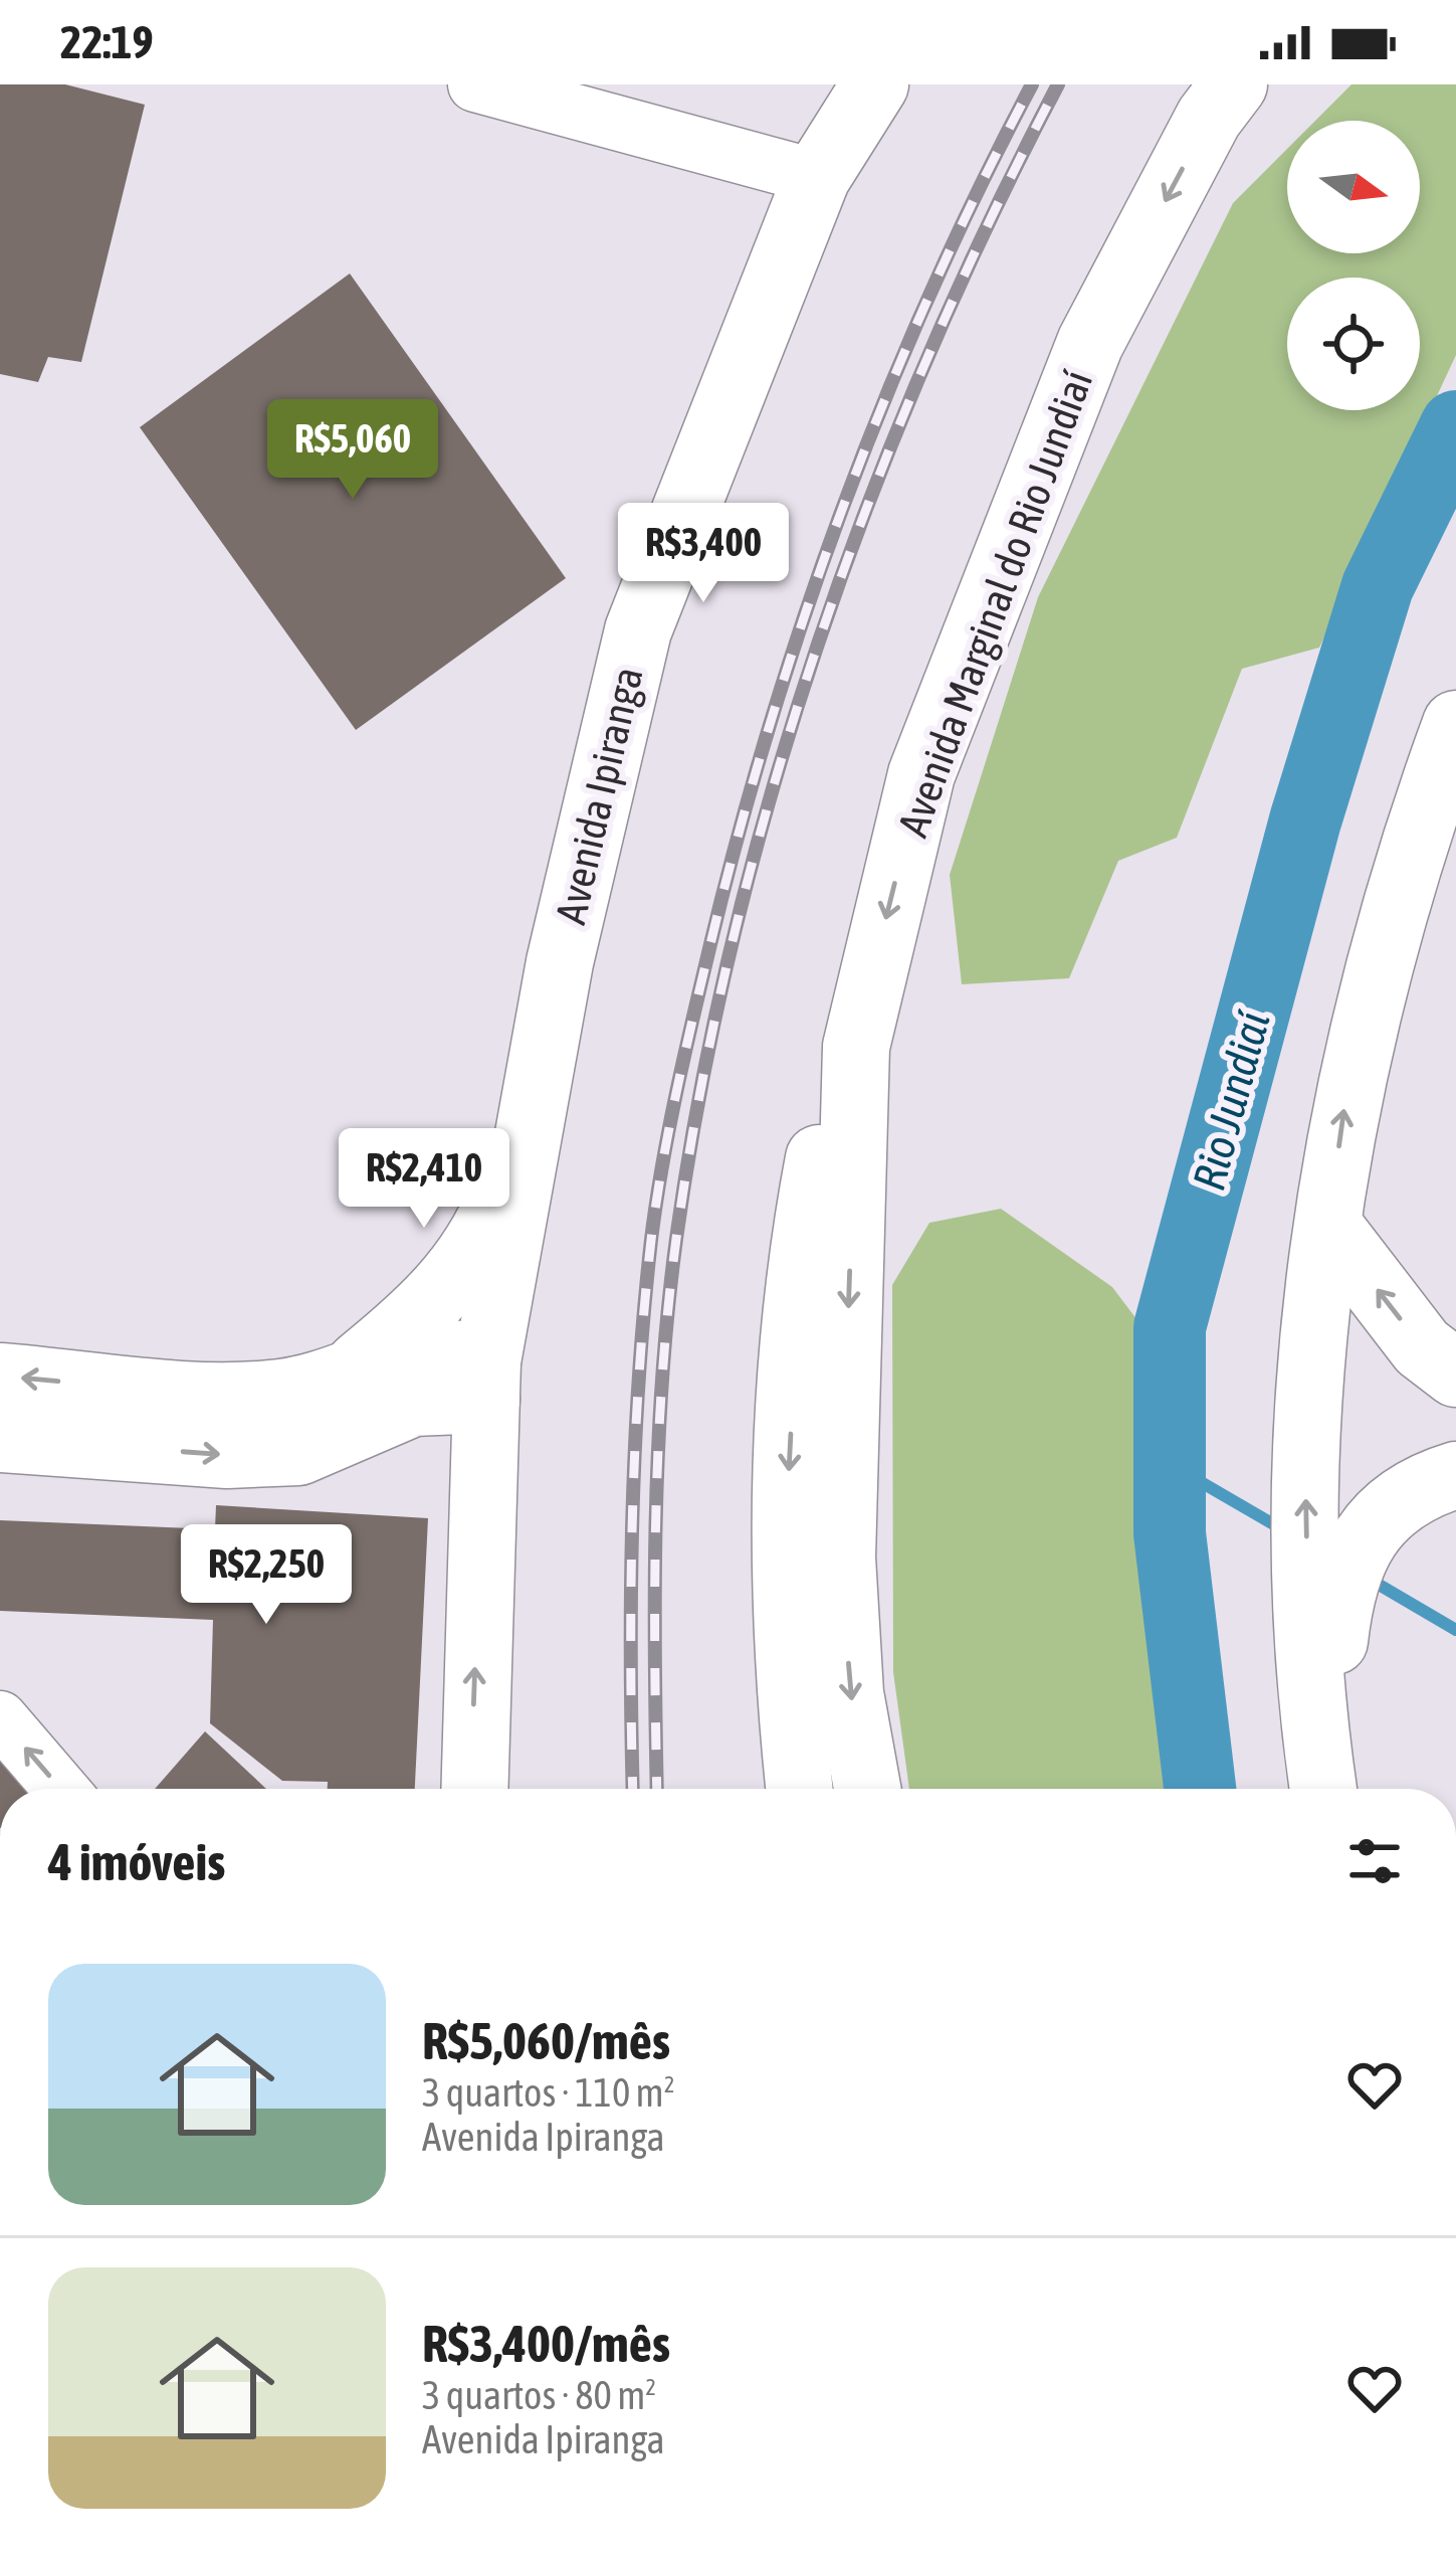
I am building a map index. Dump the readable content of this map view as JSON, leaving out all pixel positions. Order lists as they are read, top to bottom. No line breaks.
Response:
{"streets":{"main road":["Avenida Marginal do Rio Jundiaí","Avenida Ipiranga"]},"water":["Rio Jundiaí"],"north":"right","page":{"status":"22:19","price":["R$5,060","R$3,400","R$2,410","R$2,250"],"heading":"4 imóveis","list":[{"name":"R$5,060/mês","note":"3 quartos · 110 m² · Avenida Ipiranga"},{"name":"R$3,400/mês","note":"3 quartos · 80 m² · Avenida Ipiranga"}]}}
